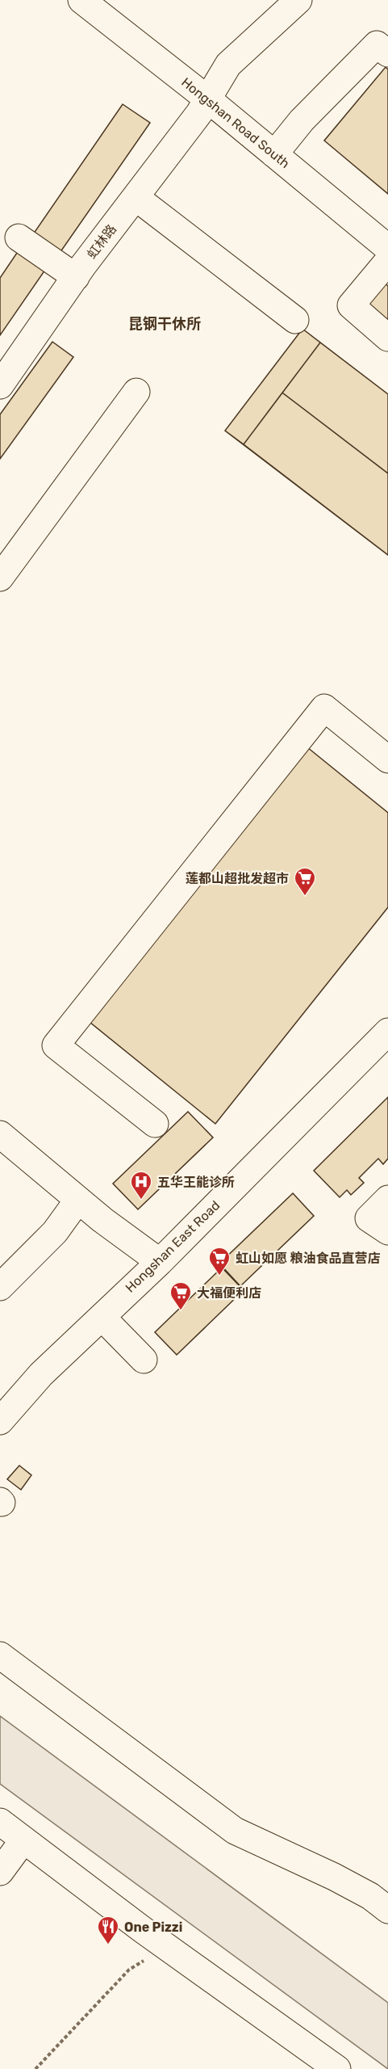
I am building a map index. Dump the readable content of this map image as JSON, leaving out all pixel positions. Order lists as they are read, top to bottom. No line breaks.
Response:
{"streets":{"street":["Hongshan Road South","虹林路","Hongshan East Road"]},"crossings":[["Hongshan Road South","虹林路"]],"districts":["昆钢干休所"],"places":{"supermarket":["莲都山超批发超市","虹山如愿 粮油食品直营店","大福便利店"],"hospital":["五华王能诊所"],"restaurant":["One Pizzi"]}}
